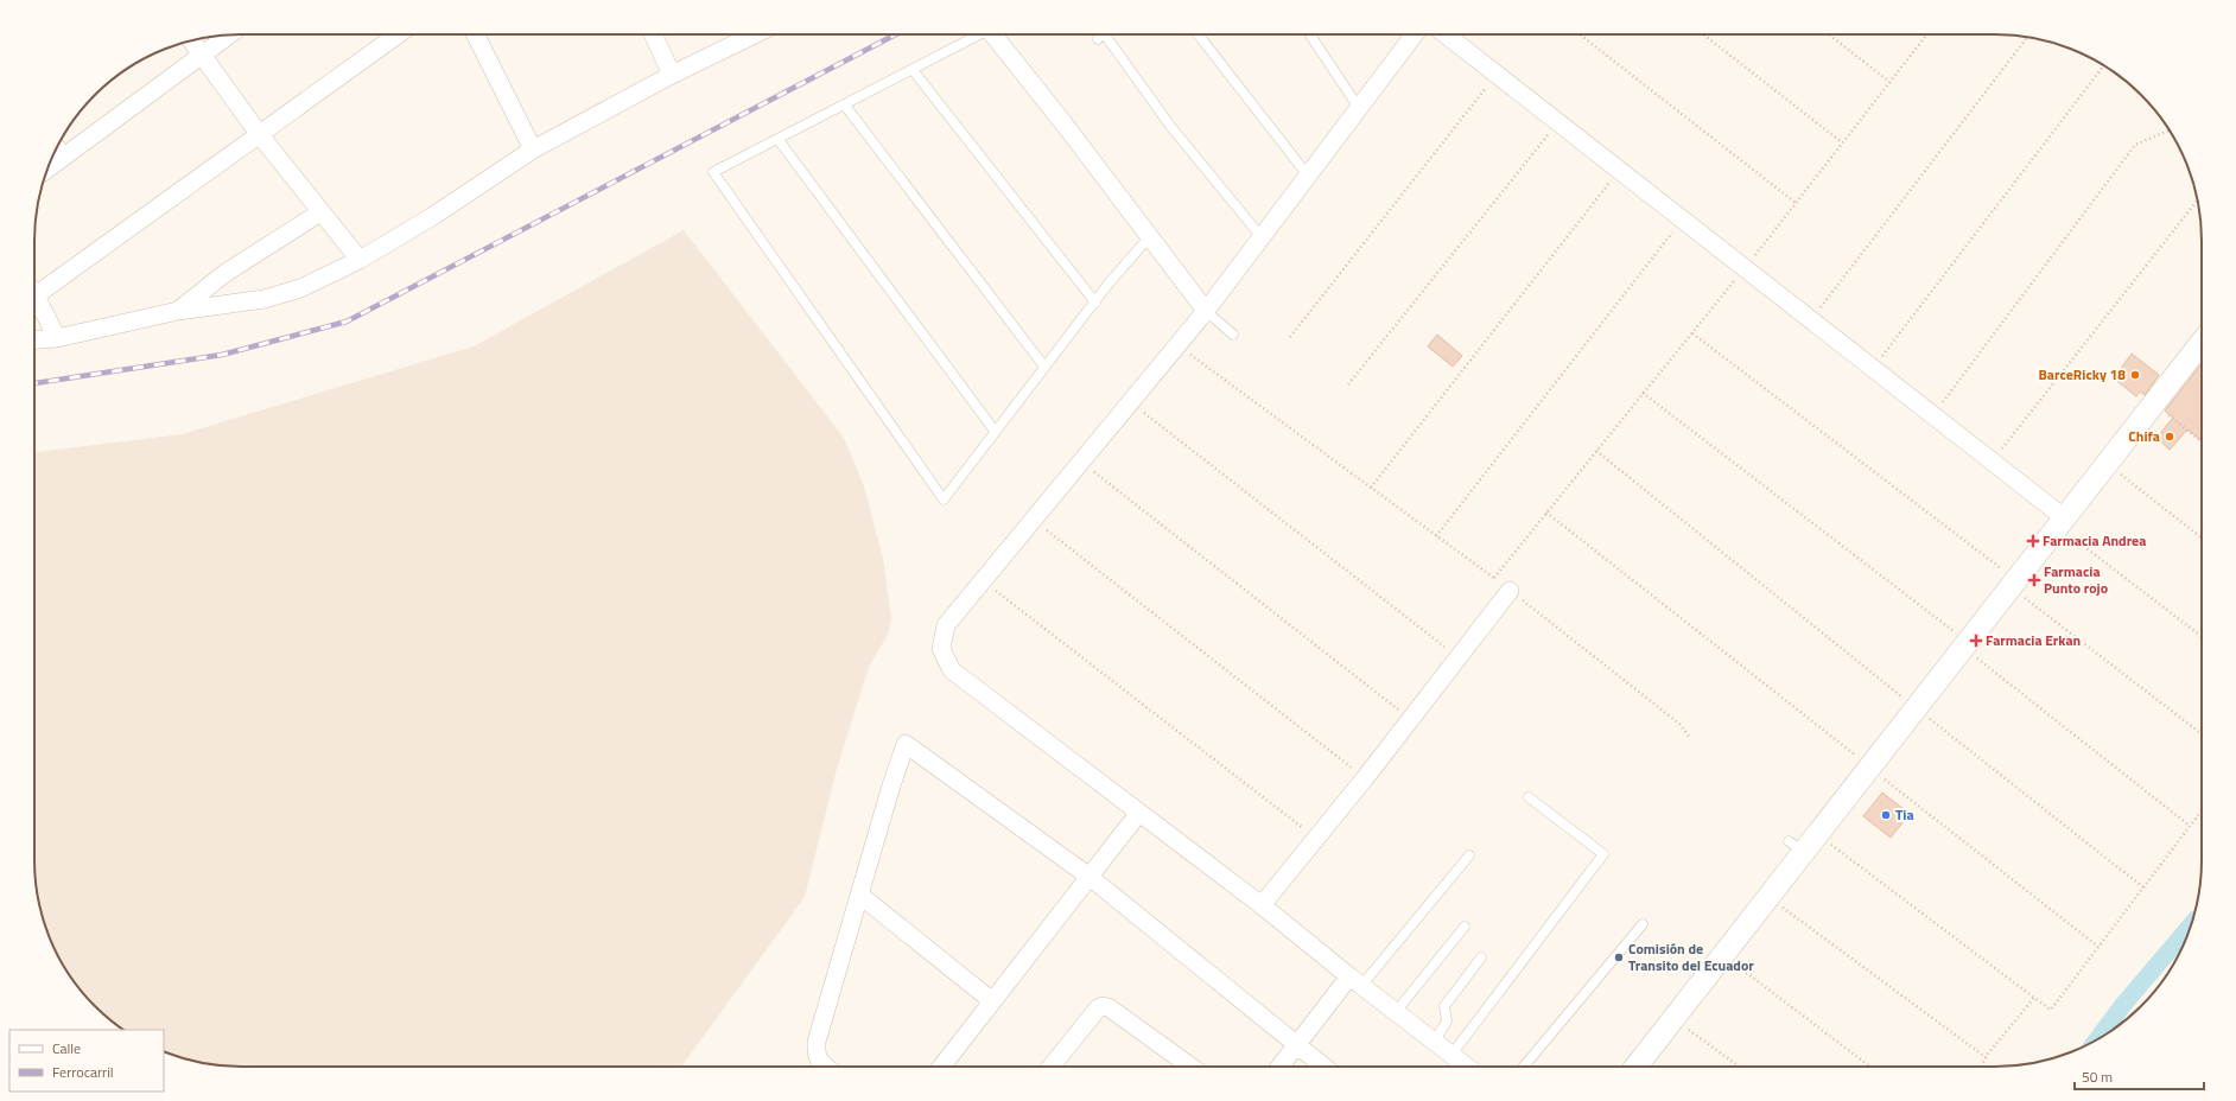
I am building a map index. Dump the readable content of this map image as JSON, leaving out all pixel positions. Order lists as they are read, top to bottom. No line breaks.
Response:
{"places":{"other":["BarceRicky 18","Chifa","Tia","Comisión de Transito del Ecuador"],"health":["Farmacia Andrea","Farmacia Punto rojo","Farmacia Erkan"]},"legend":["Calle","Ferrocarril"],"scale_bar":"50 m"}
